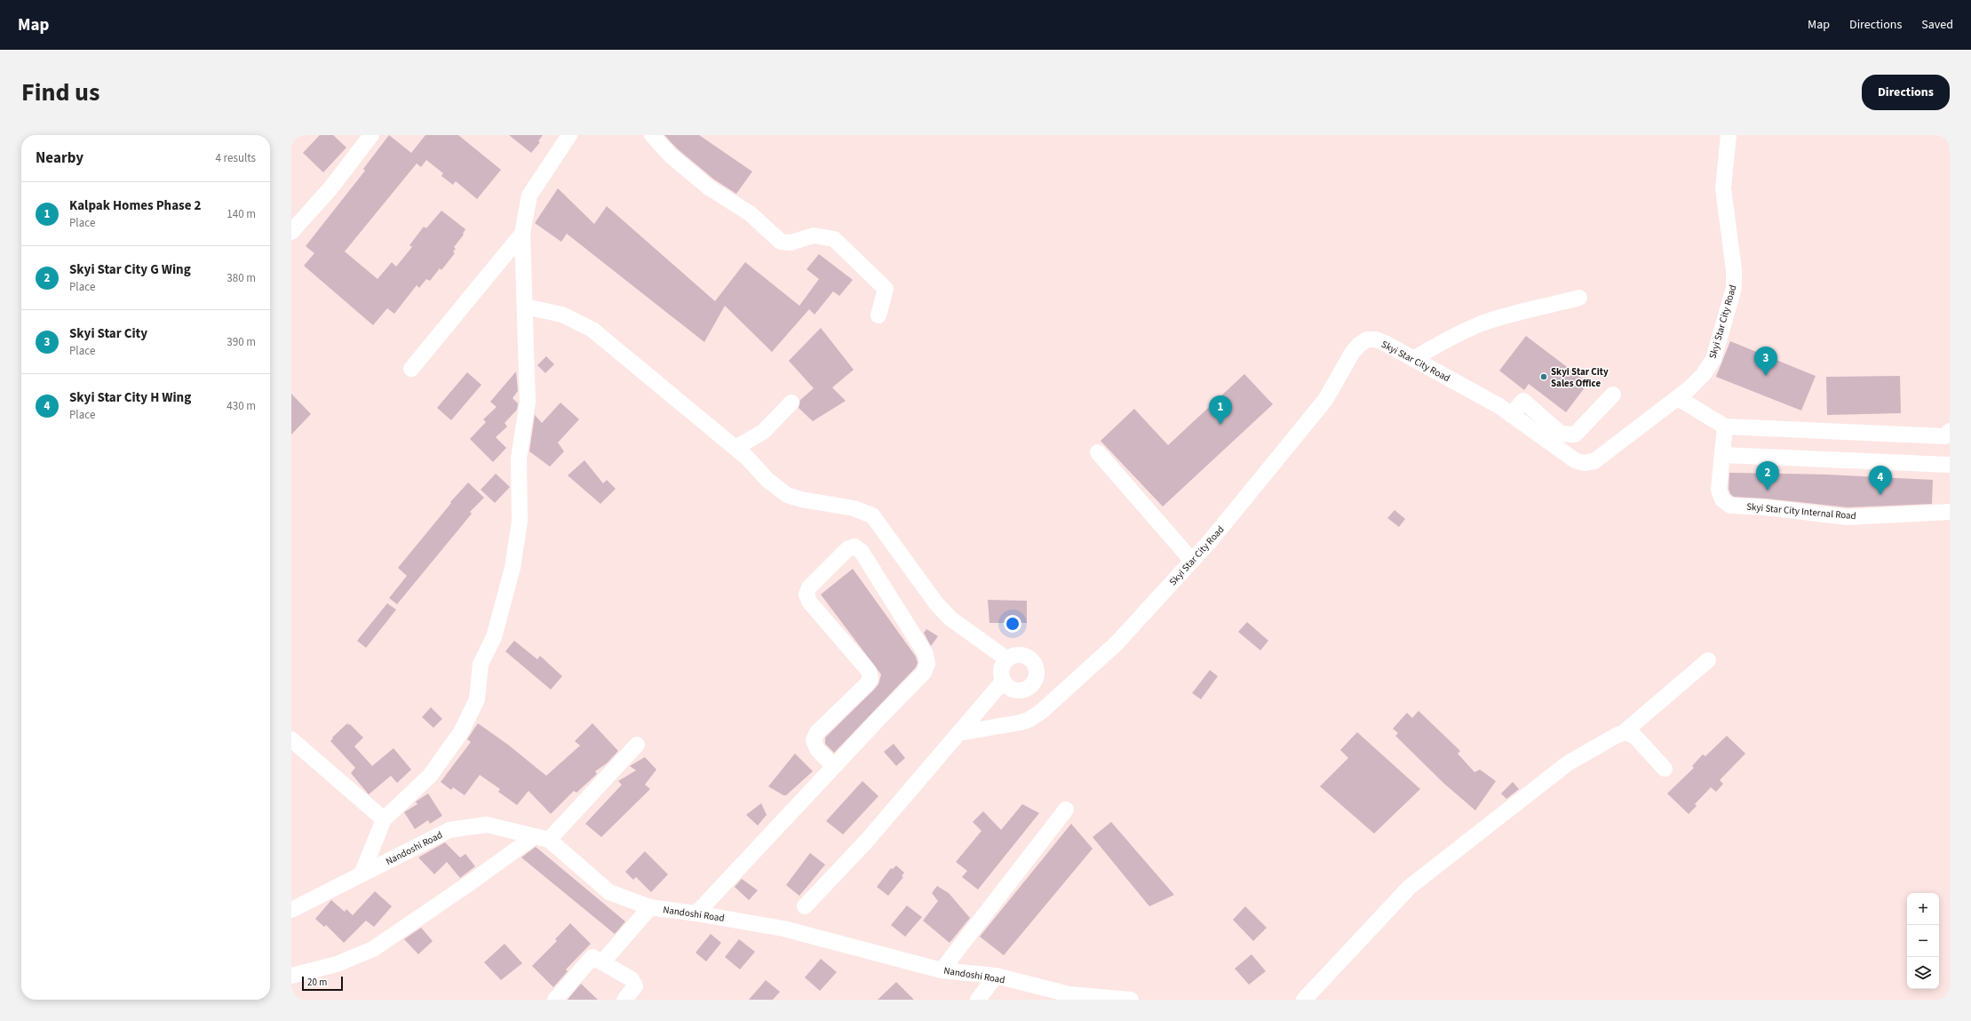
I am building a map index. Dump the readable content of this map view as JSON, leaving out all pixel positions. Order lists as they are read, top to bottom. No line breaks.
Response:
{"streets":{"street":["Skyi Star City Road","Skyi Star City Internal Road","Nandoshi Road"]},"places":["Skyi Star City Sales Office"],"scale_bar":"20 m","page":{"header":"Map","nav":["Map","Directions","Saved"],"title":"Find us","buttons":"Directions","heading":["Nearby","4 results"],"list":[{"mark":"1","name":"Kalpak Homes Phase 2","note":"Place","value":"140 m"},{"mark":"2","name":"Skyi Star City G Wing","note":"Place","value":"380 m"},{"mark":"3","name":"Skyi Star City","note":"Place","value":"390 m"},{"mark":"4","name":"Skyi Star City H Wing","note":"Place","value":"430 m"}],"pins":["3","1","2","4"],"map_buttons":["+","−"],"scale":"20 m"}}
